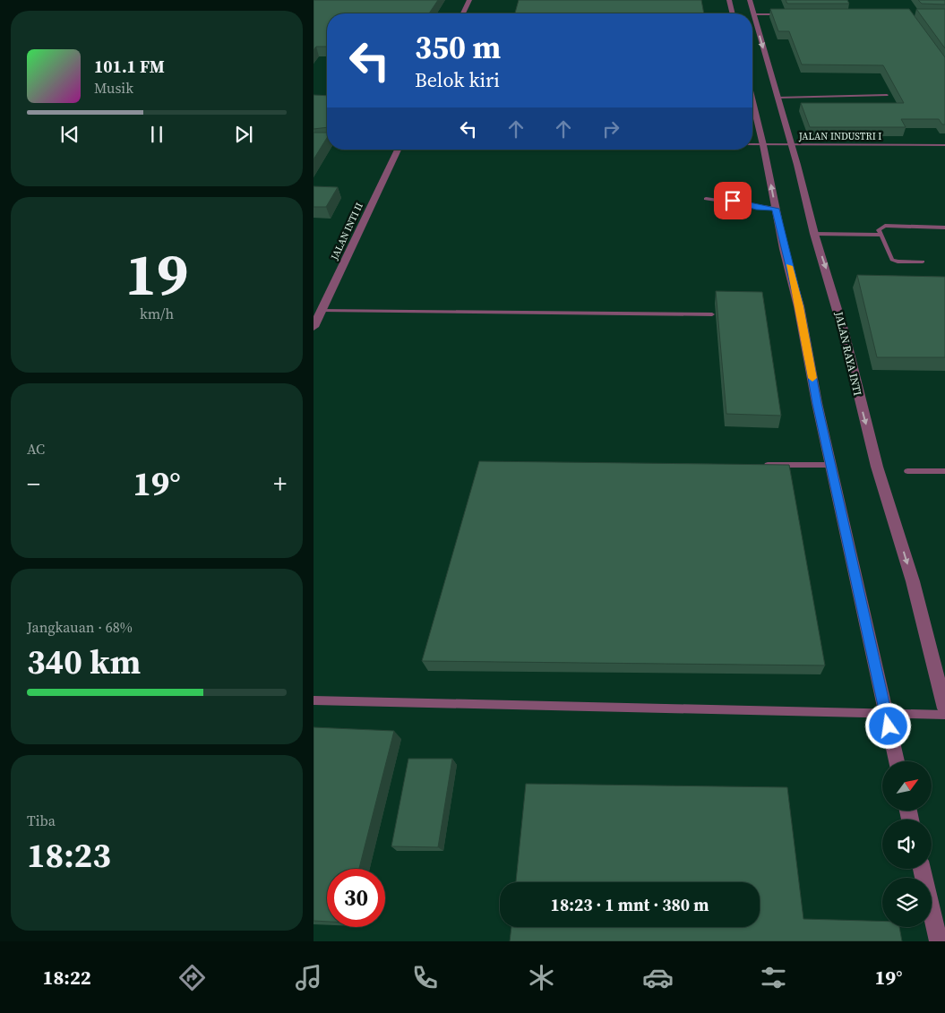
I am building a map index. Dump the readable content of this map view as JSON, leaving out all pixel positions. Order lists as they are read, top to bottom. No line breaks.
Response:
{"streets":{"street":["JALAN INTI II","JALAN RAYA INTI"],"lane":["JALAN INDUSTRI I"]},"crossings":[["JALAN INDUSTRI I","JALAN RAYA INTI"]],"north":"top right","page":{"turn":["350 m","Belok kiri"],"song":["101.1 FM","Musik"],"tile":[["19","km/h"],"AC",["Jangkauan · 68%","340 km"],["Tiba","18:23"]],"heat":["−","19°","+"],"limit":"30","trip":"18:23 · 1 mnt · 380 m","tabs":["18:22","19°"]}}
